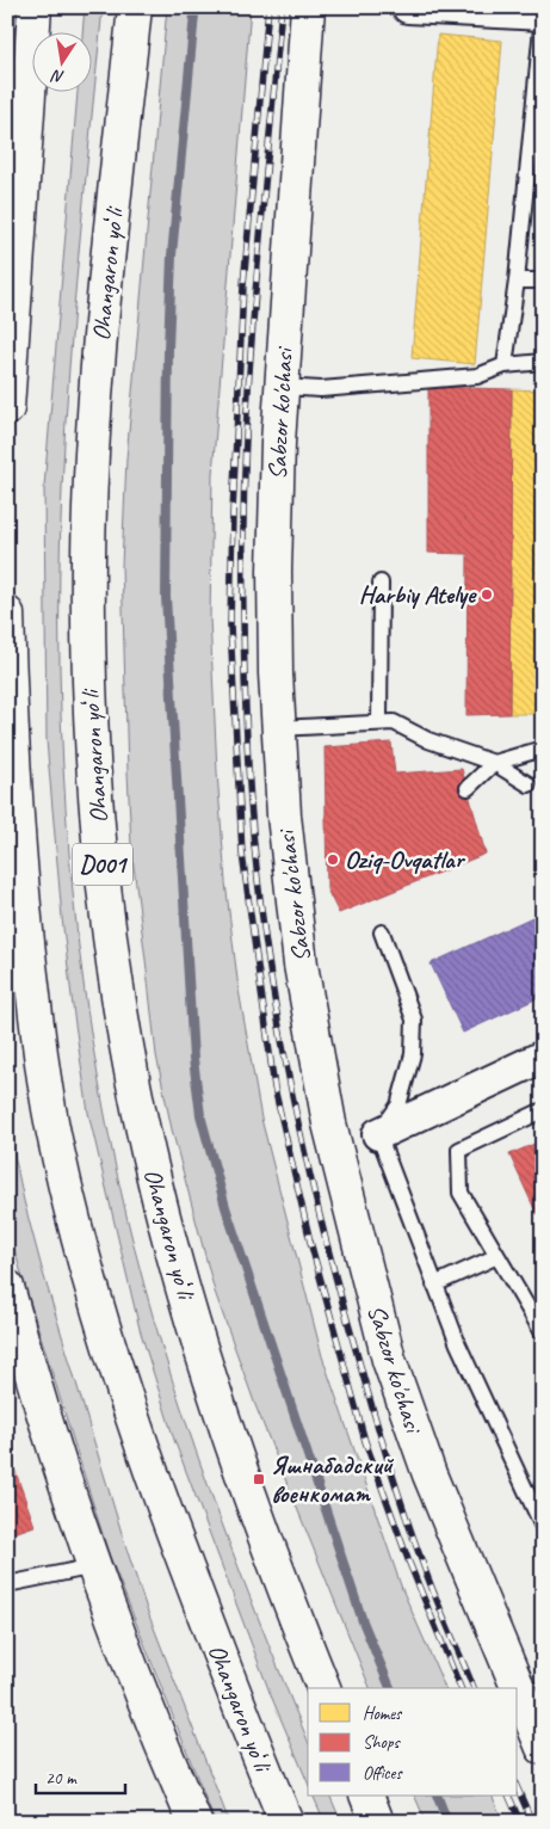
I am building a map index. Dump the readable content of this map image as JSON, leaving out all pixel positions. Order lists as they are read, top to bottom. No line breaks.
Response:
{"streets":{"main road":["Ohangaron yoʻli","Sabzor ko'chasi","D001"]},"places":{"other":["Harbiy Atelye","Oziq-Ovqatlar"],"transit":["Яшнабадский военкомат"]},"legend":["Homes","Shops","Offices"],"scale_bar":"20 m","north":"bottom"}
